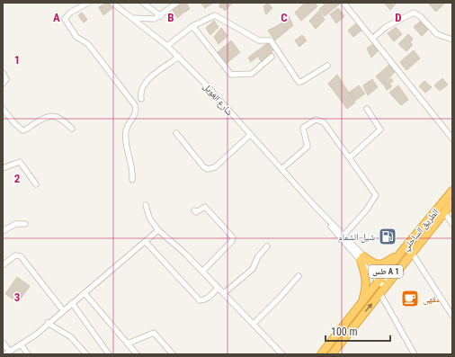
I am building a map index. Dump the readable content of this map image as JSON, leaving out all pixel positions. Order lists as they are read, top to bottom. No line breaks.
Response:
{"streets":{"highway":["الطريق الساحلي","طس A 1"],"street":["شارع الغويل"]},"crossings":[["شارع الغويل","الطريق الساحلي"]],"places":{"fuel station":["شيل الشمام"],"cafe":["مقهى"]},"scale_bar":"100 m","grid":{"columns":["A","B","C","D"],"rows":["1","2","3"]}}
